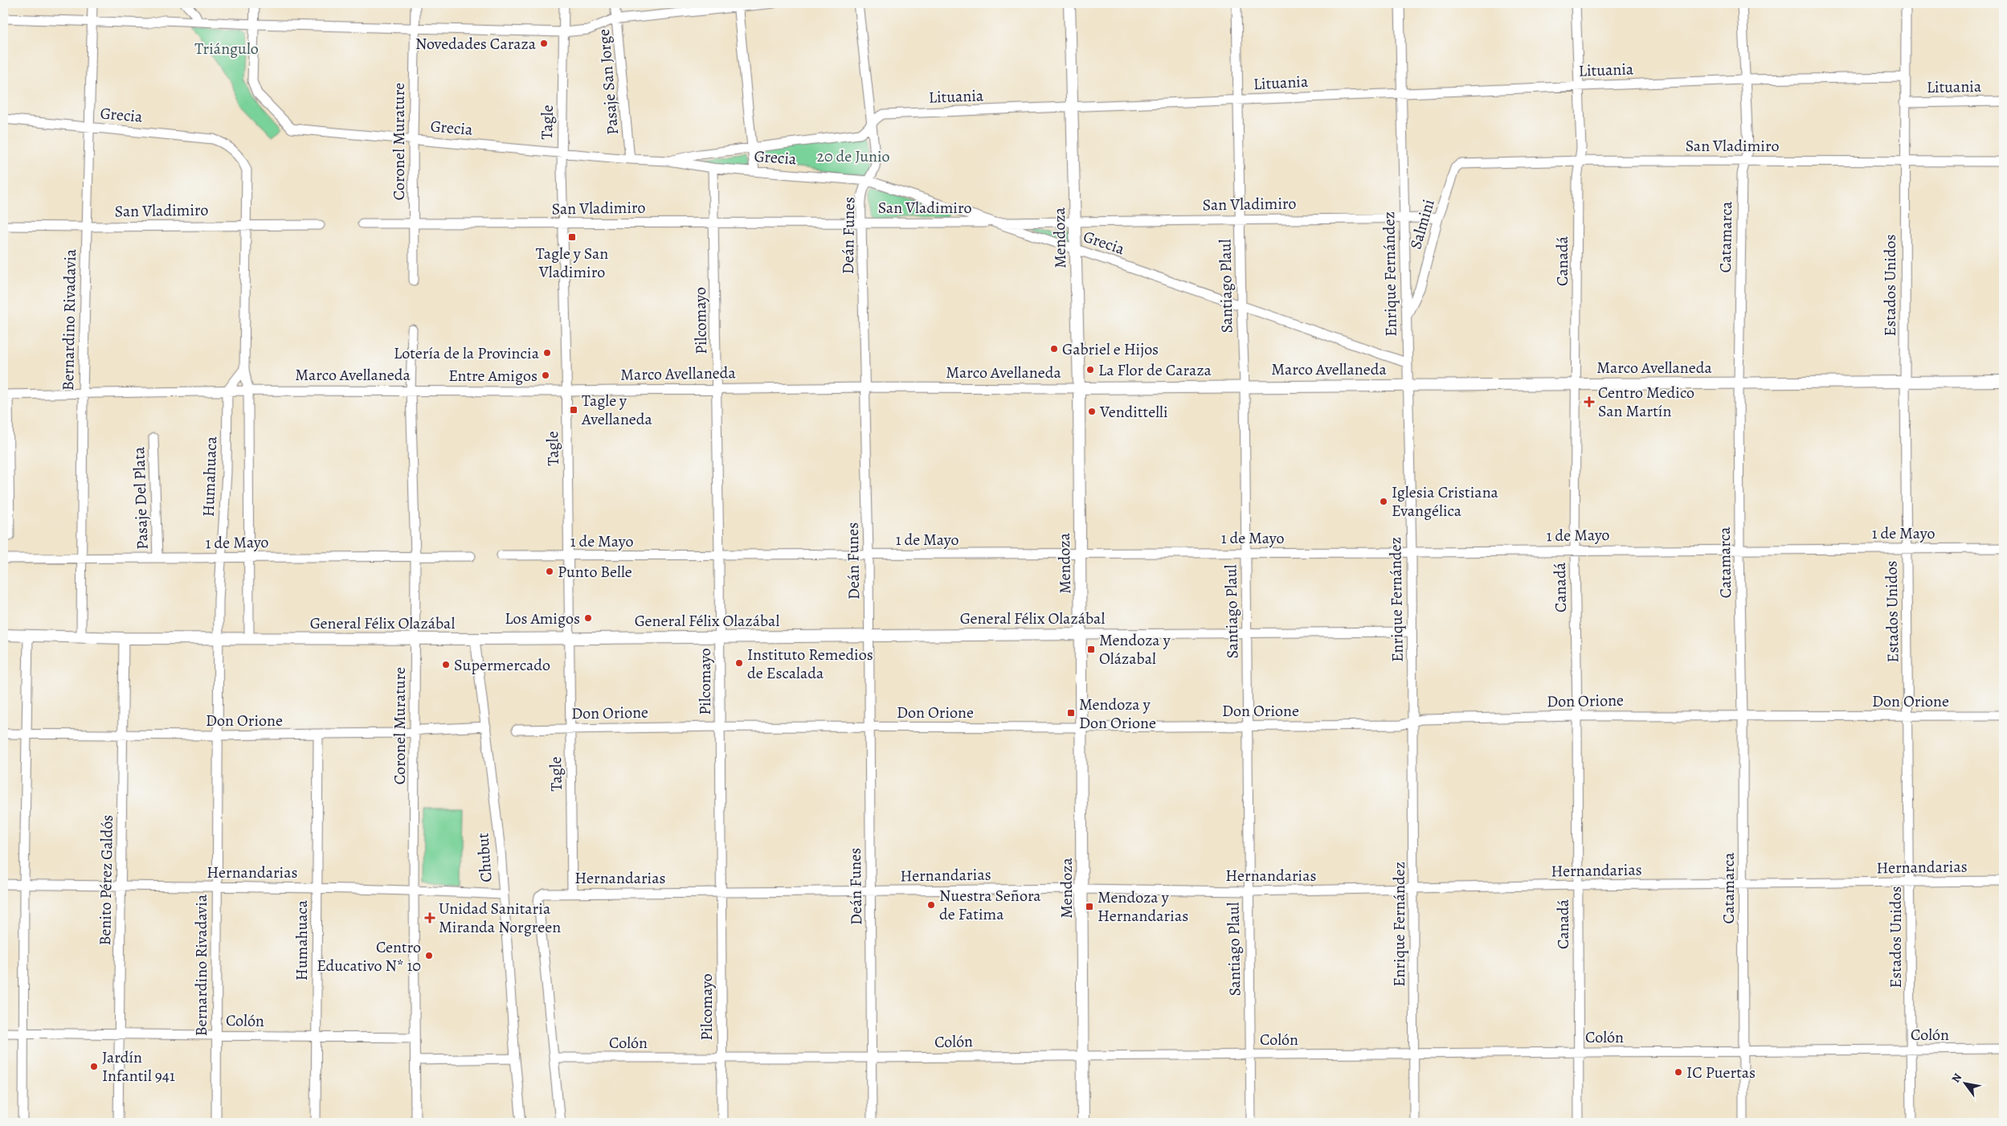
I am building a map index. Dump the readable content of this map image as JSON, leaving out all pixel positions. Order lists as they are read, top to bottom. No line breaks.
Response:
{"streets":{"street":["Lituania","Pasaje San Jorge","Grecia","Tagle","Coronel Murature","San Vladimiro","Salmini","Deán Funes","Catamarca","Mendoza","Canadá","Enrique Fernández","Estados Unidos","Santiago Plaul","Bernardino Rivadavia","Pilcomayo","Marco Avellaneda","Humahuaca","Pasaje Del Plata","1 de Mayo","General Félix Olazábal","Don Orione","Chubut","Hernandarias","Benito Pérez Galdós","Colón"]},"crossings":[["Lituania","Grecia"],["Lituania","Deán Funes"],["Lituania","Catamarca"],["Lituania","Mendoza"],["Lituania","Canadá"],["Lituania","Enrique Fernández"],["Lituania","Estados Unidos"],["Lituania","Santiago Plaul"],["Pasaje San Jorge","Grecia"],["Grecia","Tagle"],["Grecia","Coronel Murature"],["Grecia","San Vladimiro"],["Grecia","Deán Funes"],["Grecia","Mendoza"],["Grecia","Enrique Fernández"],["Grecia","Santiago Plaul"],["Grecia","Bernardino Rivadavia"],["Grecia","Pilcomayo"],["Tagle","San Vladimiro"],["Tagle","Marco Avellaneda"],["Tagle","1 de Mayo"],["Tagle","General Félix Olazábal"],["Tagle","Don Orione"],["Tagle","Hernandarias"],["Coronel Murature","San Vladimiro"],["Coronel Murature","Marco Avellaneda"],["Coronel Murature","1 de Mayo"],["Coronel Murature","General Félix Olazábal"],["Coronel Murature","Don Orione"],["Coronel Murature","Hernandarias"],["Coronel Murature","Colón"],["San Vladimiro","Salmini"],["San Vladimiro","Deán Funes"],["San Vladimiro","Catamarca"],["San Vladimiro","Mendoza"],["San Vladimiro","Canadá"],["San Vladimiro","Enrique Fernández"],["San Vladimiro","Estados Unidos"],["San Vladimiro","Santiago Plaul"],["San Vladimiro","Bernardino Rivadavia"],["San Vladimiro","Pilcomayo"],["Salmini","Enrique Fernández"],["Deán Funes","Marco Avellaneda"],["Deán Funes","1 de Mayo"],["Deán Funes","General Félix Olazábal"],["Deán Funes","Don Orione"],["Deán Funes","Hernandarias"],["Deán Funes","Colón"],["Catamarca","Marco Avellaneda"],["Catamarca","1 de Mayo"],["Catamarca","Don Orione"],["Catamarca","Hernandarias"],["Catamarca","Colón"],["Mendoza","Marco Avellaneda"],["Mendoza","1 de Mayo"],["Mendoza","General Félix Olazábal"],["Mendoza","Don Orione"],["Mendoza","Hernandarias"],["Mendoza","Colón"],["Canadá","Marco Avellaneda"],["Canadá","1 de Mayo"],["Canadá","Don Orione"],["Canadá","Hernandarias"],["Canadá","Colón"],["Enrique Fernández","Marco Avellaneda"],["Enrique Fernández","1 de Mayo"],["Enrique Fernández","General Félix Olazábal"],["Enrique Fernández","Don Orione"],["Enrique Fernández","Hernandarias"],["Enrique Fernández","Colón"],["Estados Unidos","Marco Avellaneda"],["Estados Unidos","1 de Mayo"],["Estados Unidos","Don Orione"],["Estados Unidos","Hernandarias"],["Estados Unidos","Colón"],["Santiago Plaul","Marco Avellaneda"],["Santiago Plaul","1 de Mayo"],["Santiago Plaul","General Félix Olazábal"],["Santiago Plaul","Don Orione"],["Santiago Plaul","Hernandarias"],["Santiago Plaul","Colón"],["Bernardino Rivadavia","Marco Avellaneda"],["Bernardino Rivadavia","Humahuaca"],["Bernardino Rivadavia","1 de Mayo"],["Bernardino Rivadavia","General Félix Olazábal"],["Bernardino Rivadavia","Don Orione"],["Bernardino Rivadavia","Hernandarias"],["Bernardino Rivadavia","Colón"],["Pilcomayo","Marco Avellaneda"],["Pilcomayo","1 de Mayo"],["Pilcomayo","General Félix Olazábal"],["Pilcomayo","Don Orione"],["Pilcomayo","Hernandarias"],["Pilcomayo","Colón"],["Marco Avellaneda","Humahuaca"],["Humahuaca","1 de Mayo"],["Humahuaca","General Félix Olazábal"],["Humahuaca","Don Orione"],["Humahuaca","Hernandarias"],["Humahuaca","Colón"],["Pasaje Del Plata","1 de Mayo"],["General Félix Olazábal","Chubut"],["General Félix Olazábal","Benito Pérez Galdós"],["Don Orione","Chubut"],["Don Orione","Benito Pérez Galdós"],["Chubut","Hernandarias"],["Hernandarias","Benito Pérez Galdós"],["Hernandarias","Colón"],["Benito Pérez Galdós","Colón"]],"parks":["Triángulo","20 de Junio"],"places":{"other":["Novedades Caraza","Gabriel e Hijos","Lotería de la Provincia","La Flor de Caraza","Entre Amigos","Vendittelli","Iglesia Cristiana Evangélica","Punto Belle","Los Amigos","Instituto Remedios de Escalada","Supermercado","Nuestra Señora de Fatima","Centro Educativo N* 10","Jardín Infantil 941","IC Puertas"],"transit":["Tagle y San Vladimiro","Tagle y Avellaneda","Mendoza y Olázabal","Mendoza y Don Orione","Mendoza y Hernandarias"],"health":["Centro Medico San Martín","Unidad Sanitaria Miranda Norgreen"]},"north":"top left"}
